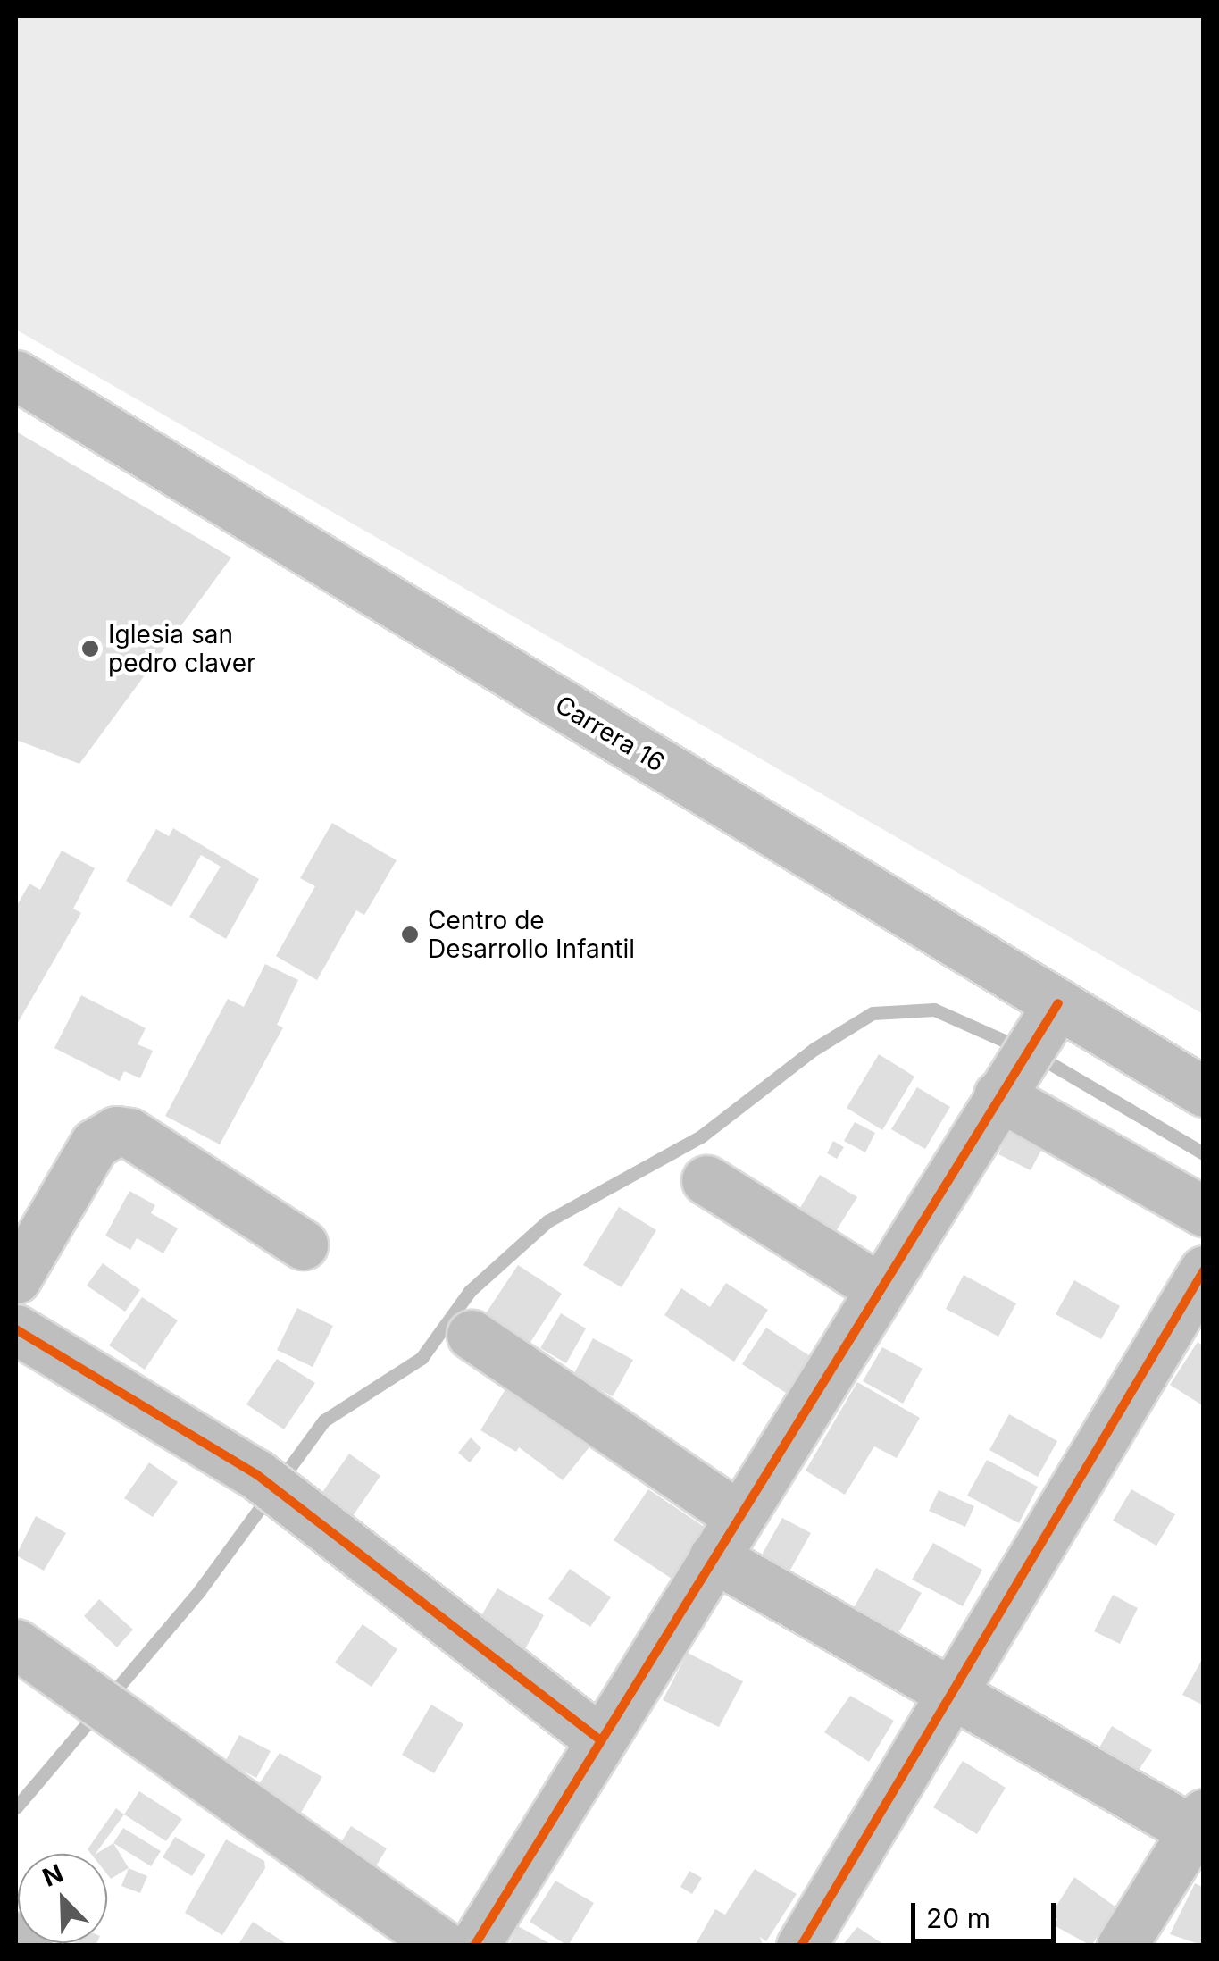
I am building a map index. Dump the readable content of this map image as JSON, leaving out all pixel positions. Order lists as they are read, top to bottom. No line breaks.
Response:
{"streets":{"street":["Carrera 16"]},"places":["Iglesia san pedro claver","Centro de Desarrollo Infantil"],"scale_bar":"20 m","north":"top left"}
